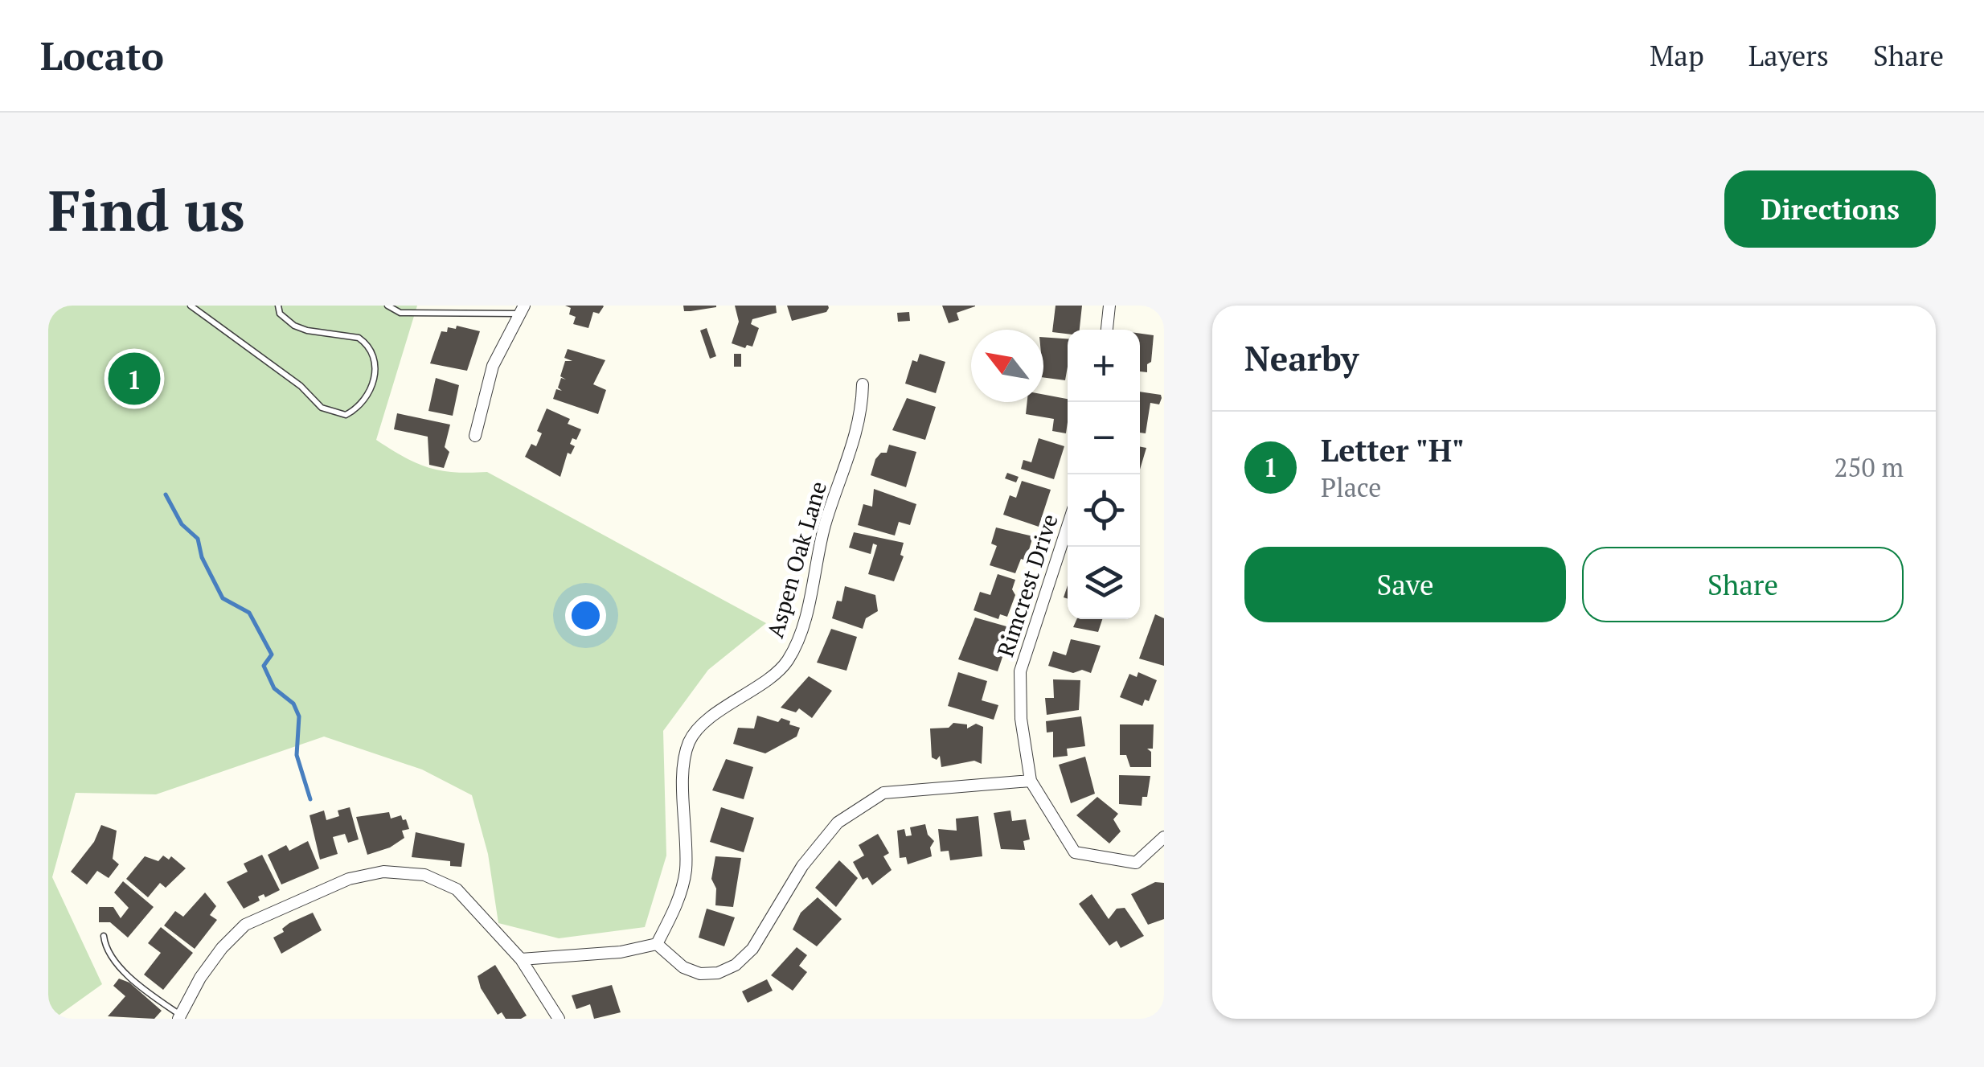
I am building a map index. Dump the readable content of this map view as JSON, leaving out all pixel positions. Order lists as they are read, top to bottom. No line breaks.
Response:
{"streets":{"street":["Aspen Oak Lane","Rimcrest Drive"]},"north":"top left","page":{"header":"Locato","nav":["Map","Layers","Share"],"buttons":["Directions",["Save","Share"]],"title":"Find us","heading":"Nearby","map_buttons":["+","−"],"pins":"1","list":[{"mark":"1","name":"Letter \"H\"","note":"Place","value":"250 m"}]}}
